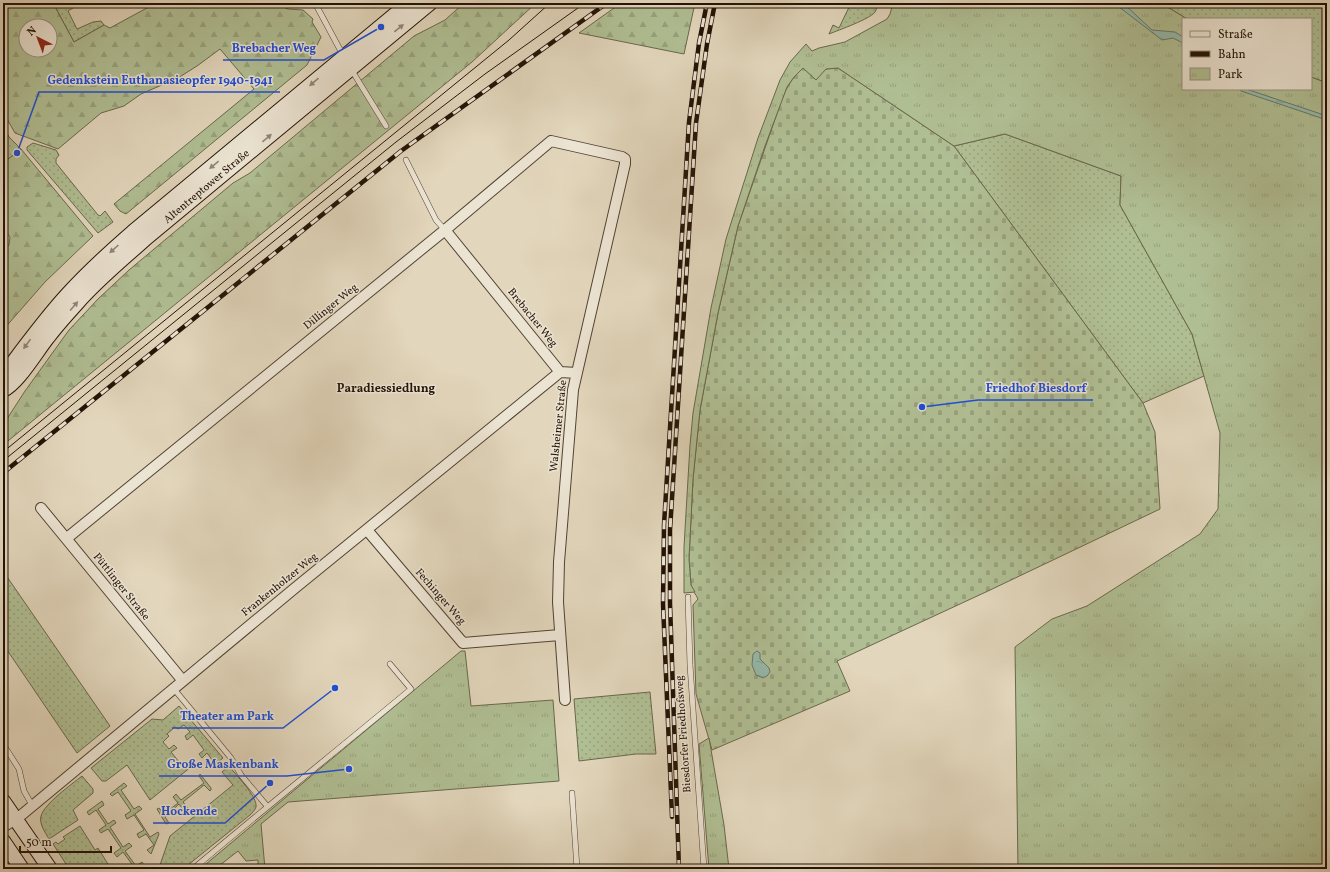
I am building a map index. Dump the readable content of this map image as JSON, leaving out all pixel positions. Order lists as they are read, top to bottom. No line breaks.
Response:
{"streets":{"main road":["Altentreptower Straße"],"street":["Dillinger Weg","Brebacher Weg","Walsheimer Straße","Frankenholzer Weg","Püttlinger Straße","Fechinger Weg"],"lane":["Biesdorfer Friedhofsweg"]},"crossings":[["Dillinger Weg","Brebacher Weg"],["Dillinger Weg","Walsheimer Straße"],["Dillinger Weg","Püttlinger Straße"],["Brebacher Weg","Frankenholzer Weg"],["Walsheimer Straße","Fechinger Weg"],["Frankenholzer Weg","Püttlinger Straße"],["Frankenholzer Weg","Fechinger Weg"]],"districts":["Paradiessiedlung"],"places":["Brebacher Weg","Gedenkstein Euthanasieopfer 1940-1941","Friedhof Biesdorf","Theater am Park","Große Maskenbank","Hockende"],"legend":["Straße","Bahn","Park"],"scale_bar":"50 m","north":"top left"}
